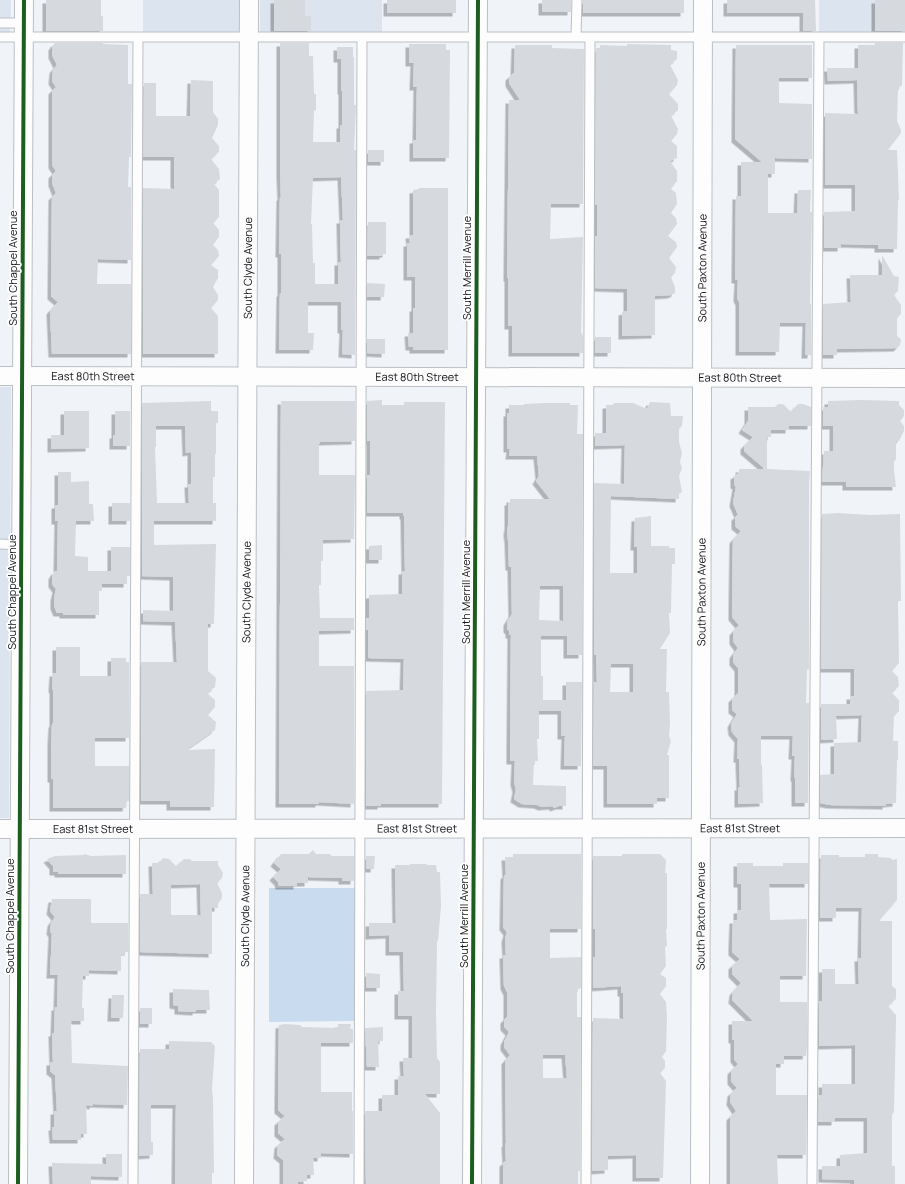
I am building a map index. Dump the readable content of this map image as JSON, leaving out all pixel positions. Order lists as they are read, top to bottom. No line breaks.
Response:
{"streets":{"street":["South Chappel Avenue","South Clyde Avenue","South Merrill Avenue","South Paxton Avenue","East 80th Street","East 81st Street"]},"crossings":[["South Chappel Avenue","East 80th Street"],["South Chappel Avenue","East 81st Street"],["South Clyde Avenue","East 80th Street"],["South Clyde Avenue","East 81st Street"],["South Merrill Avenue","East 80th Street"],["South Merrill Avenue","East 81st Street"],["South Paxton Avenue","East 80th Street"],["South Paxton Avenue","East 81st Street"]]}
